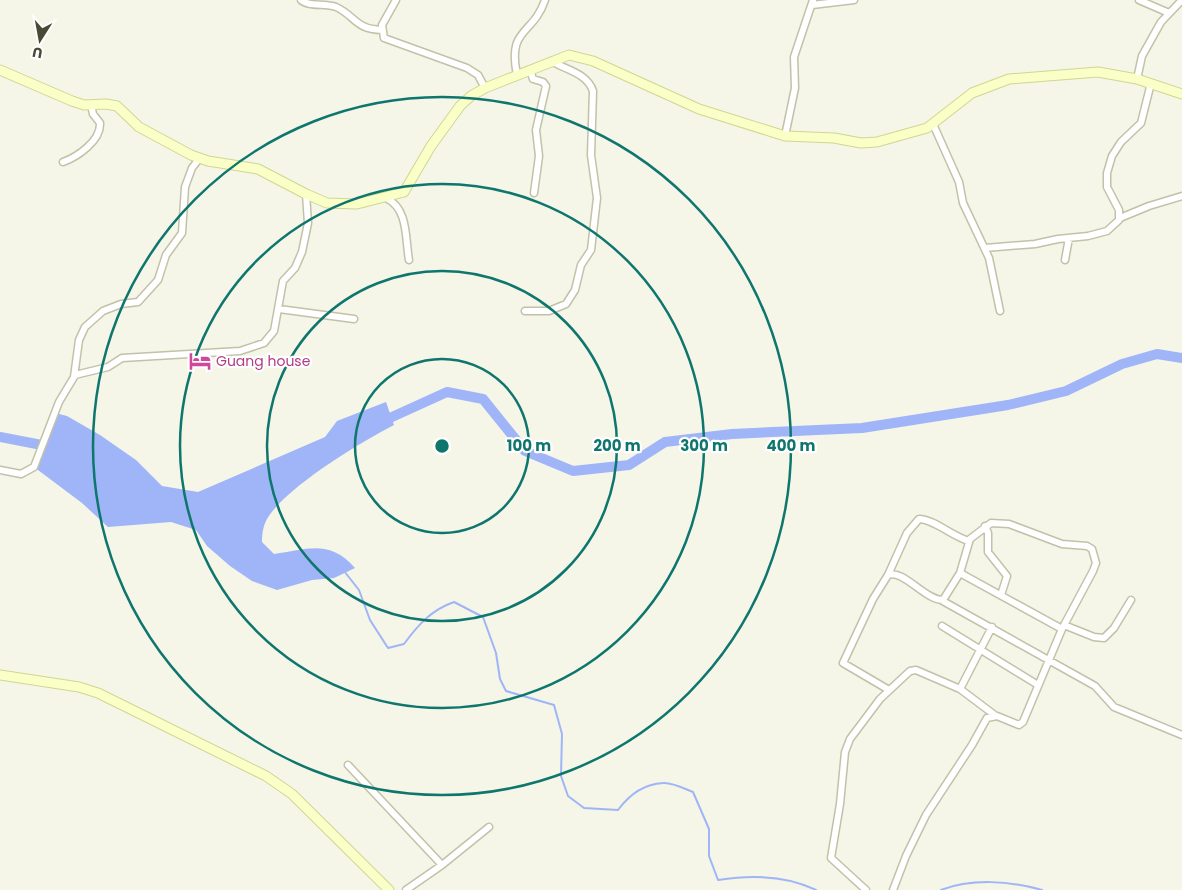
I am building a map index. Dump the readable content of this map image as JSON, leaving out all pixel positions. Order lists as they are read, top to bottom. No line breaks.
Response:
{"places":{"hotel":["Guang house"]},"north":"bottom","rings":["100 m","200 m","300 m","400 m"]}
